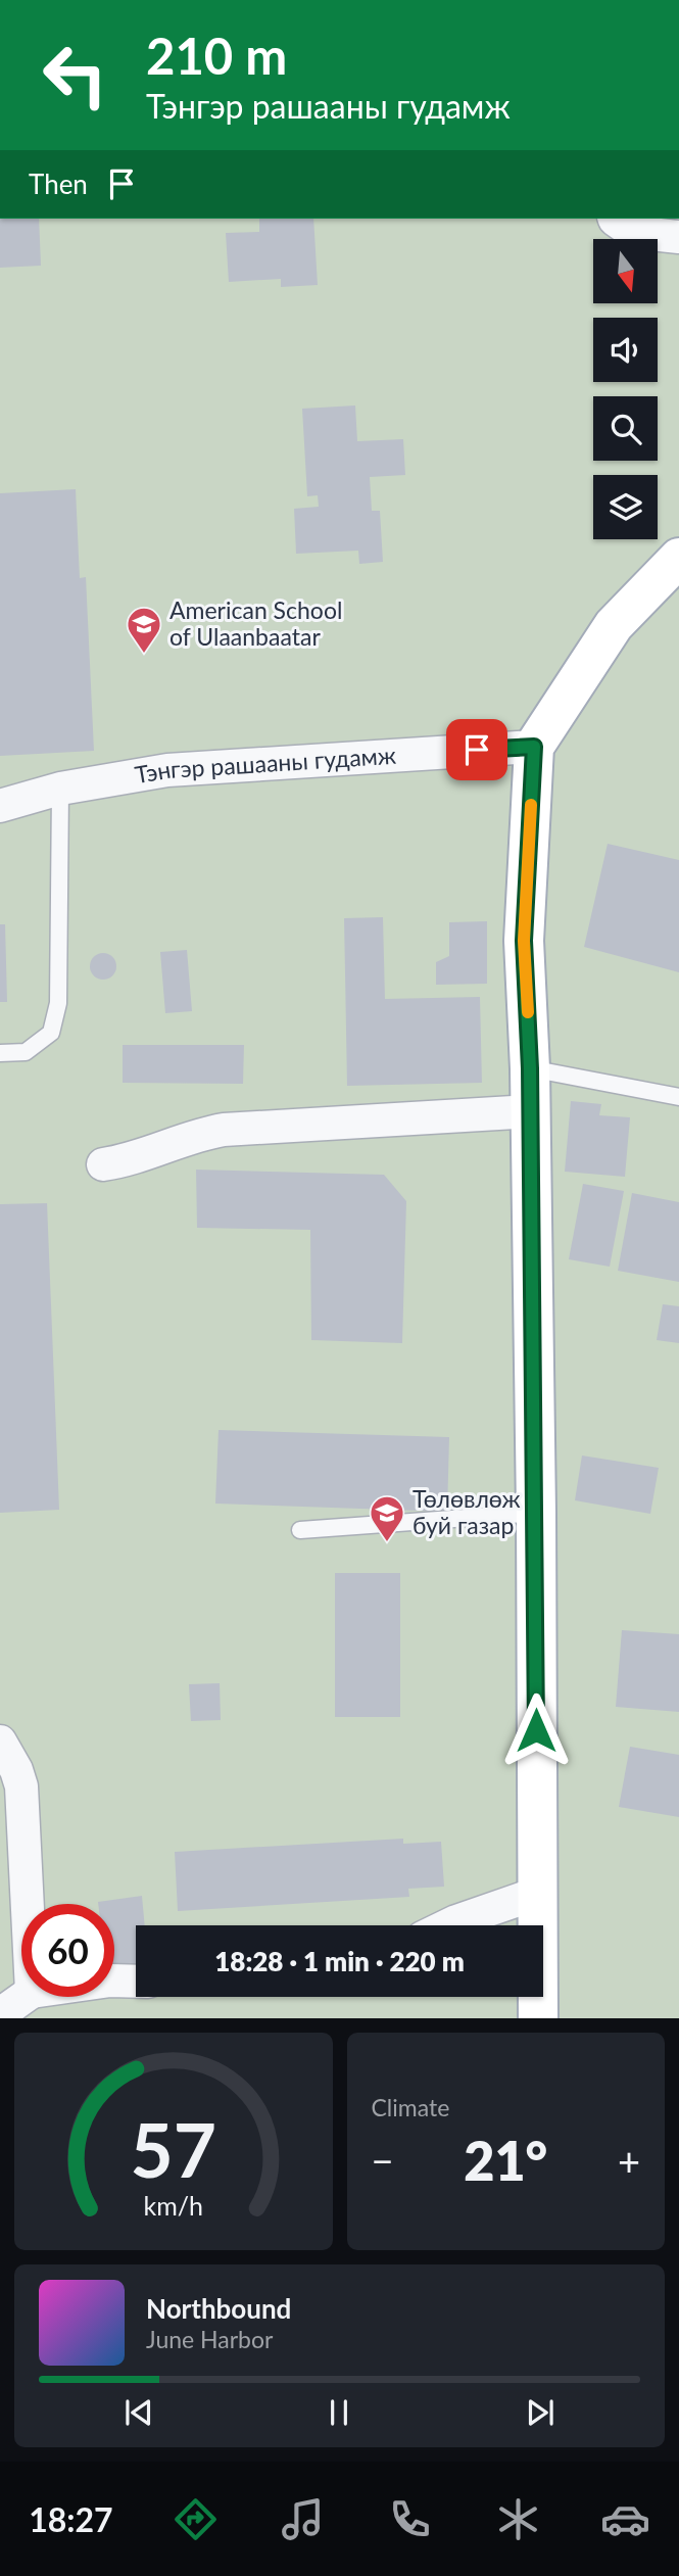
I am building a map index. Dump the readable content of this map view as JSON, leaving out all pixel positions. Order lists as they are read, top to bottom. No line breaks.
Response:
{"streets":{"street":["Тэнгэр рашааны гудамж"]},"places":{"school or university":["American School of Ulaanbaatar","Төлөвлөж буй газар"]},"north":"bottom","page":{"turn":["210 m","Тэнгэр рашааны гудамж"],"then":"Then","limit":"60","trip":"18:28 · 1 min · 220 m","tile":"Climate","heat":["−","21°","+"],"song":["Northbound","June Harbor"],"tabs":"18:27","gauge":["57","km/h"]}}
